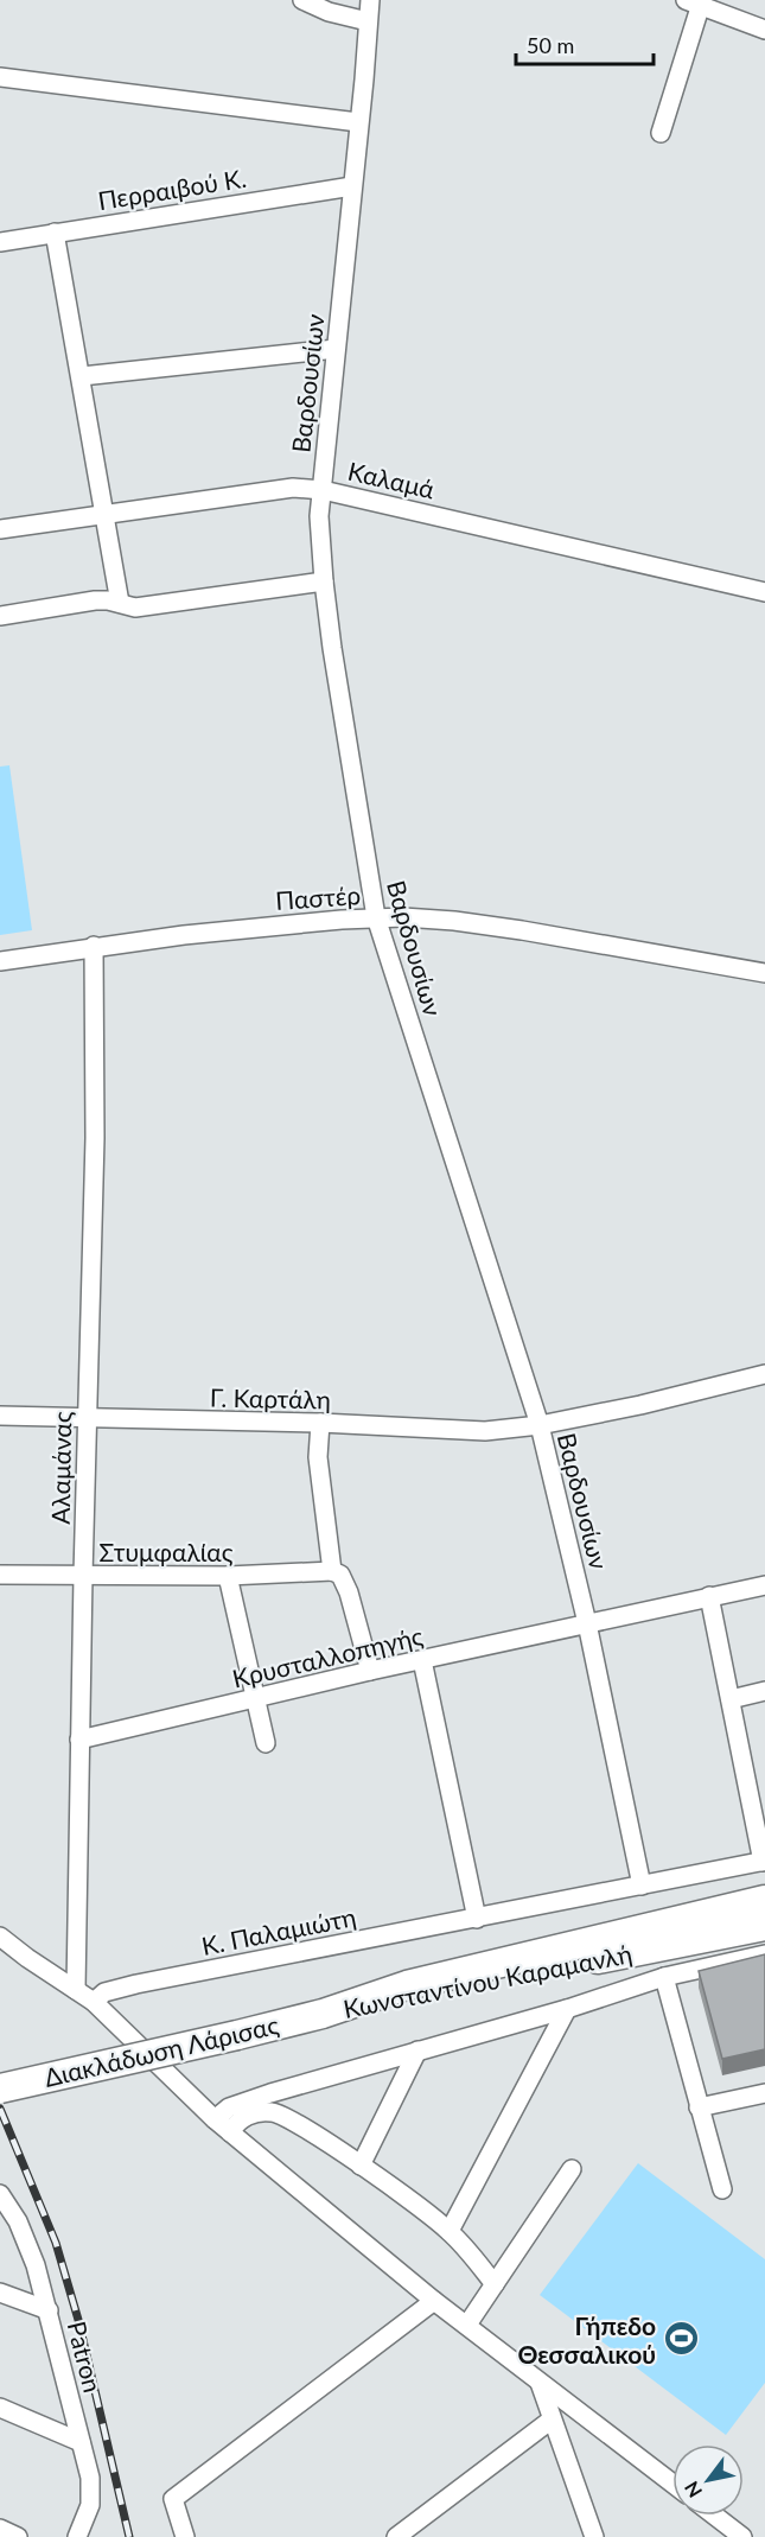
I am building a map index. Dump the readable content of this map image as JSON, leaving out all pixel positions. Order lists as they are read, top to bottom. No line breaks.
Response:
{"streets":{"main road":["Κωνσταντίνου Καραμανλή","Διακλάδωση Λάρισας"],"street":["Περραιβού Κ.","Βαρδουσίων","Καλαμά","Παστέρ","Γ. Καρτάλη","Αλαμάνας","Στυμφαλίας","Κρυσταλλοπηγής","Κ. Παλαμιώτη","Patron"]},"crossings":[["Περραιβού Κ.","Βαρδουσίων"],["Βαρδουσίων","Καλαμά"],["Βαρδουσίων","Παστέρ"],["Βαρδουσίων","Γ. Καρτάλη"],["Βαρδουσίων","Κρυσταλλοπηγής"],["Βαρδουσίων","Κ. Παλαμιώτη"],["Παστέρ","Αλαμάνας"],["Γ. Καρτάλη","Αλαμάνας"],["Αλαμάνας","Στυμφαλίας"],["Αλαμάνας","Κρυσταλλοπηγής"],["Κωνσταντίνου Καραμανλή","Διακλάδωση Λάρισας"]],"places":{"sports":["Γήπεδο Θεσσαλικού"]},"scale_bar":"50 m","north":"bottom left"}
